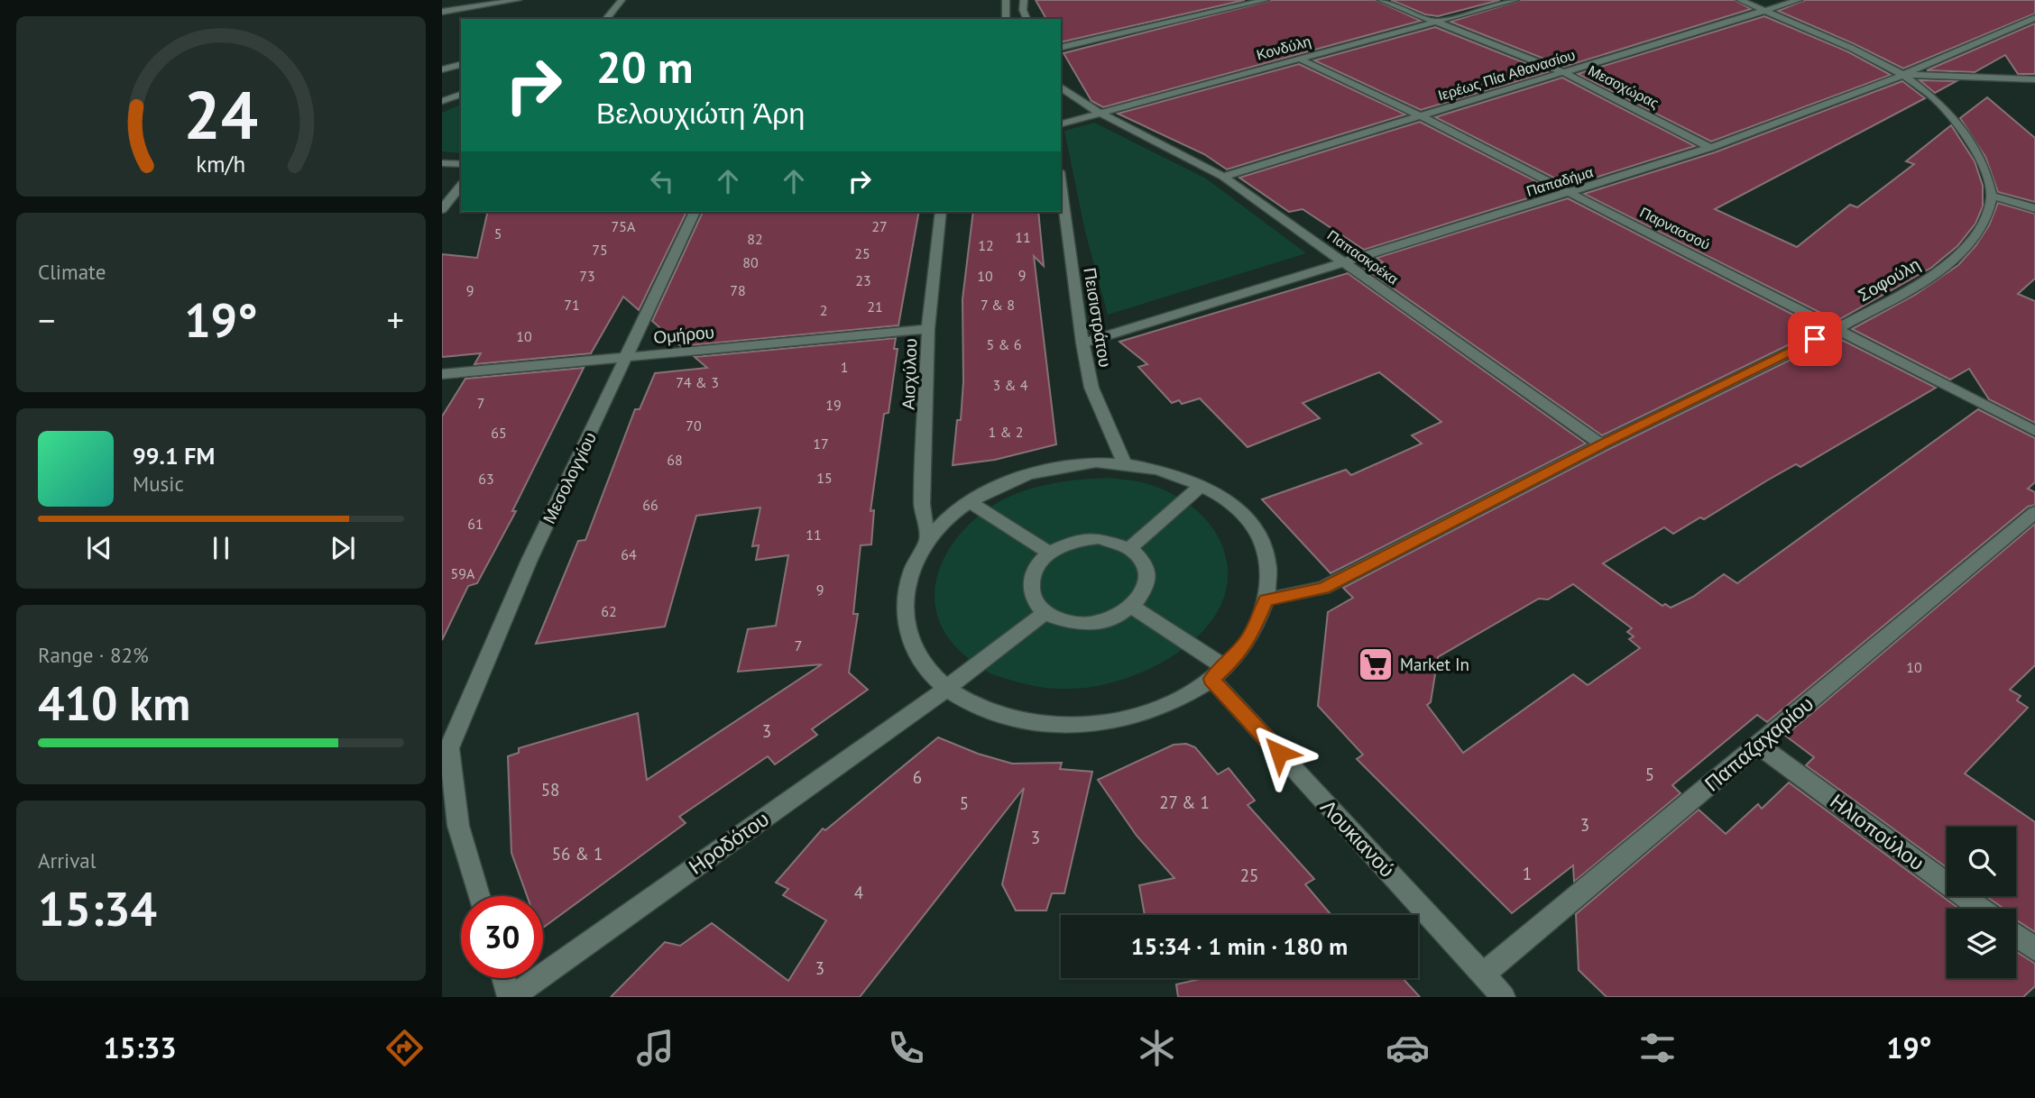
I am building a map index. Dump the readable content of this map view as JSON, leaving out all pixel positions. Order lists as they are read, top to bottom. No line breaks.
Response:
{"streets":{"street":["Κονδύλη","Ιερέως Πία Αθανασίου","Μεσοχώρας","Παπαδήμα","Παρνασσού","Παπασκρέκα","Σοφούλη","Πεισιστράτου","Ομήρου","Αισχύλου","Μεσολογγίου","Παπαζαχαρίου","Ηλιοπούλου","Λουκιανού","Ηροδότου"]},"crossings":[["Κονδύλη","Μεσοχώρας"],["Κονδύλη","Παρνασσού"],["Κονδύλη","Παπασκρέκα"],["Ιερέως Πία Αθανασίου","Μεσοχώρας"],["Ιερέως Πία Αθανασίου","Παρνασσού"],["Ιερέως Πία Αθανασίου","Παπασκρέκα"],["Μεσοχώρας","Παπαδήμα"],["Παπαδήμα","Παρνασσού"],["Παπαδήμα","Παπασκρέκα"],["Παπαδήμα","Πεισιστράτου"],["Παρνασσού","Σοφούλη"],["Παπασκρέκα","Σοφούλη"],["Ομήρου","Αισχύλου"],["Ομήρου","Μεσολογγίου"],["Παπαζαχαρίου","Ηλιοπούλου"],["Παπαζαχαρίου","Λουκιανού"],["Λουκιανού","Ηροδότου"]],"places":{"supermarket":["Market In"]},"house_numbers":["75A","27","5","11","82","12","75","25","80","9","73","10","23","9","78","71","7 & 8","21","2","10","5 & 6","1","74 & 3","3 & 4","7","19","70","1 & 2","65","17","68","15","63","66","61","11","64","59A","9","62","7","10","3","5","6","58","27 & 1","5","3","3","56 & 1","1","25","4","3"],"page":{"turn":["20 m","Βελουχιώτη Άρη"],"tile":["Climate",["Range · 82%","410 km"],["Arrival","15:34"]],"heat":["−","19°","+"],"song":["99.1 FM","Music"],"limit":"30","trip":"15:34 · 1 min · 180 m","tabs":["15:33","19°"],"gauge":["24","km/h"]}}
